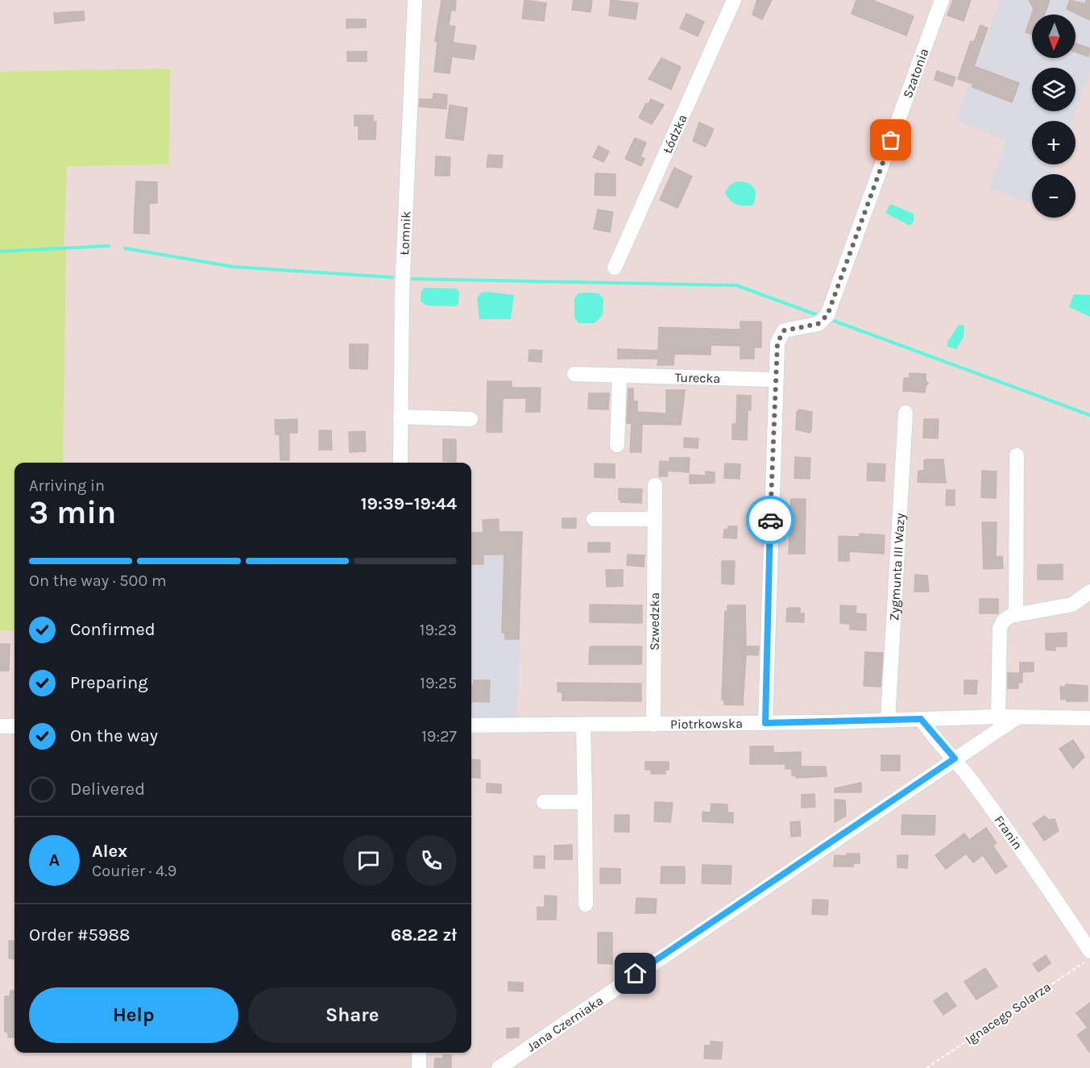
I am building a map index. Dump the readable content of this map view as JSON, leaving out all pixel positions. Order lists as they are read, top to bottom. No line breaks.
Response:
{"streets":{"street":["Szatonia","Łódzka","Łomnik","Turecka","Zygmunta III Wazy","Szwedzka","Piotrkowska","Franin","Jana Czerniaka"],"path":["Ignacego Solarza"]},"crossings":[["Szatonia","Turecka"],["Zygmunta III Wazy","Piotrkowska"],["Szwedzka","Piotrkowska"],["Piotrkowska","Franin"],["Piotrkowska","Jana Czerniaka"],["Franin","Jana Czerniaka"]],"north":"bottom","page":{"map_buttons":["+","−"],"heading":["3 min","Arriving in","19:39–19:44"],"panel":["Alex","Courier · 4.9","Order #5988","68.22 zł"],"bar":"On the way · 500 m","list":[["Confirmed","19:23"],["Preparing","19:25"],["On the way","19:27"],"Delivered"],"round":"A","buttons":["Help","Share"]}}
